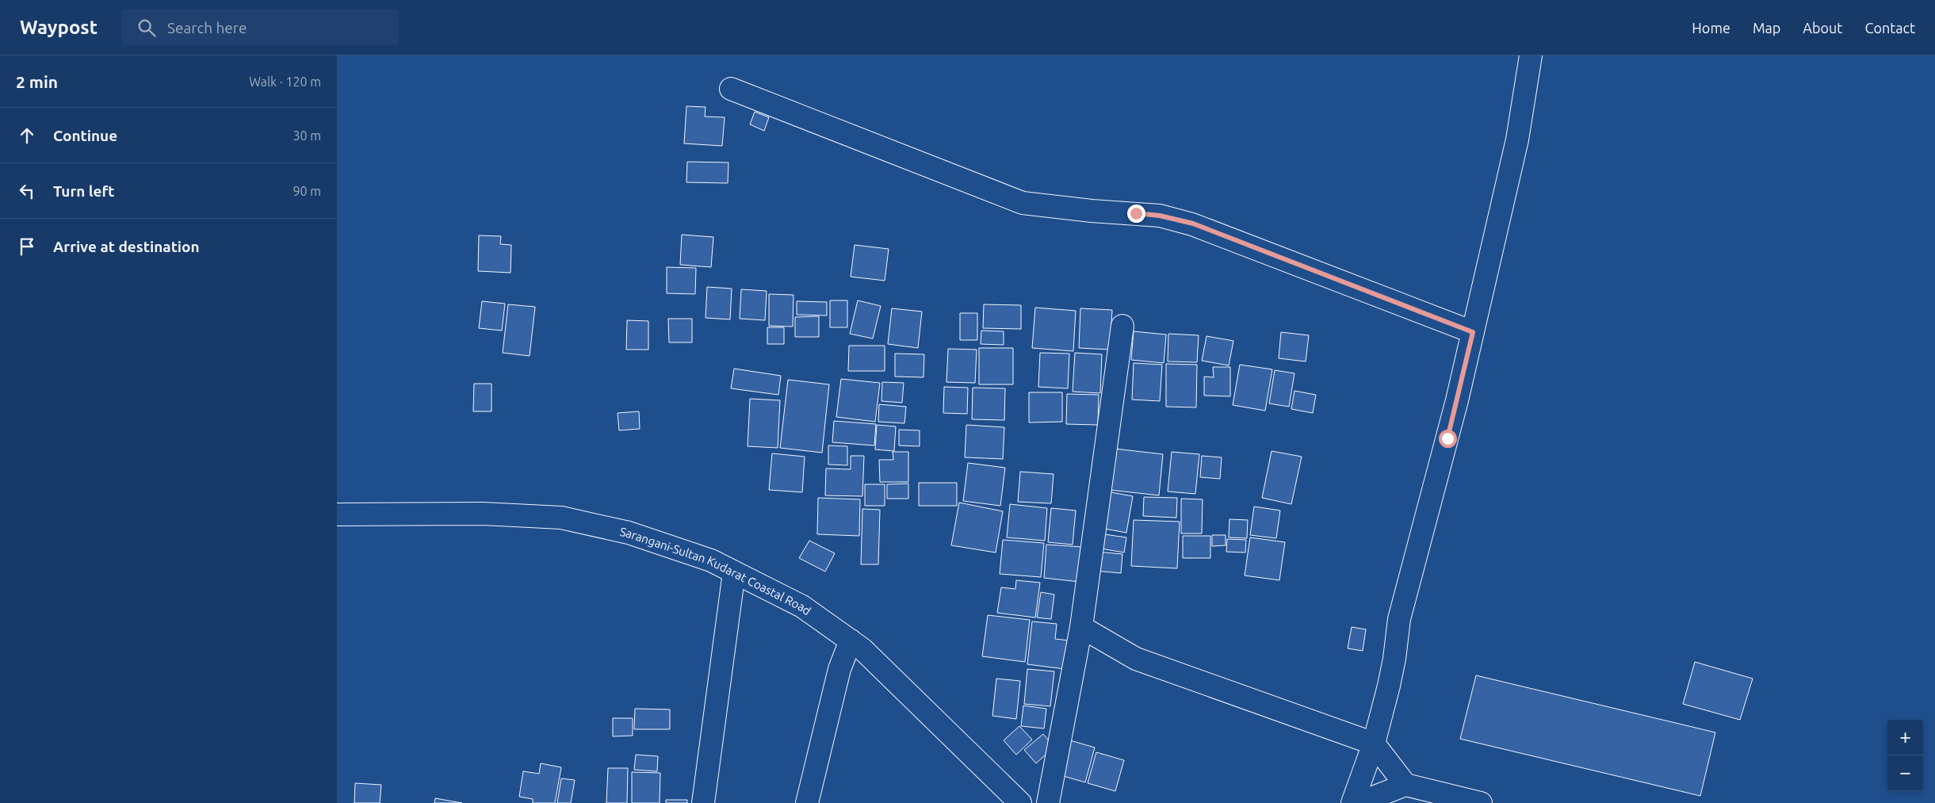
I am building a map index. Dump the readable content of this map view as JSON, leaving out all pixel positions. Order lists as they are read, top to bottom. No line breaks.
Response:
{"streets":{"street":["Sarangani-Sultan Kudarat Coastal Road"]},"page":{"header":"Waypost","search":"Search here","nav":["Home","Map","About","Contact"],"heading":["2 min","Walk · 120 m"],"list":[["Continue","30 m"],["Turn left","90 m"],"Arrive at destination"],"map_buttons":["+","−"]}}
